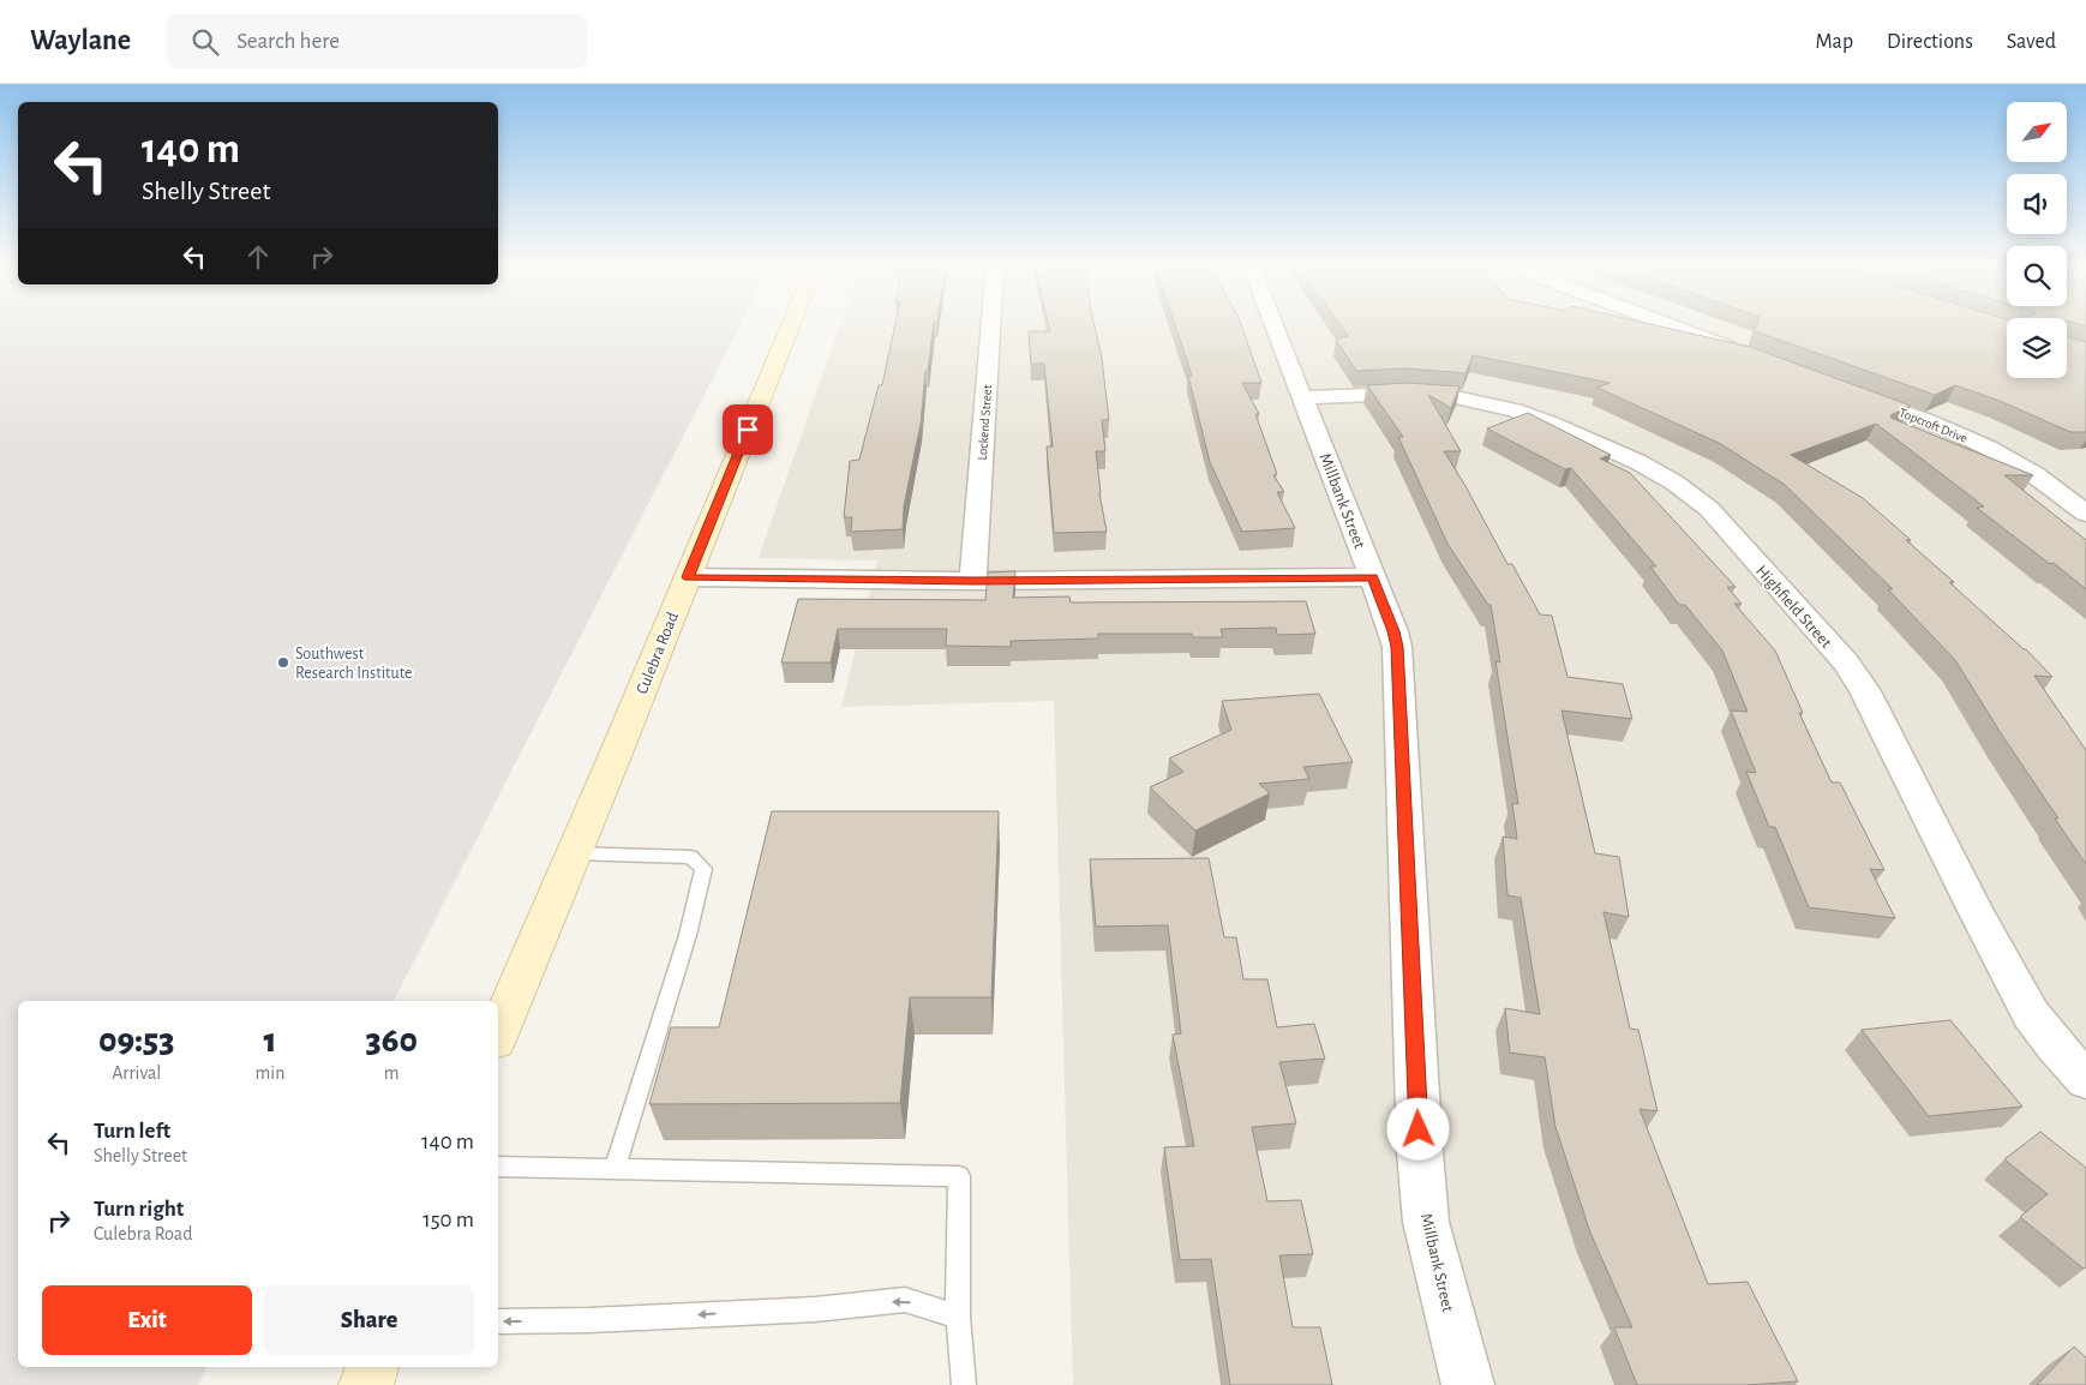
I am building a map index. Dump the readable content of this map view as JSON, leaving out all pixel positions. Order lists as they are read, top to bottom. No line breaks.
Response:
{"streets":{"main road":["Culebra Road"],"street":["Lockend Street","Topcroft Drive","Millbank Street","Highfield Street"]},"crossings":[["Millbank Street","Highfield Street"]],"places":["Southwest Research Institute"],"north":"top right","page":{"header":"Waylane","search":"Search here","nav":["Map","Directions","Saved"],"turn":["140 m","Shelly Street"],"eta":["09:53","Arrival","1","min","360","m"],"list":[{"name":"Turn left","note":"Shelly Street","value":"140 m"},{"name":"Turn right","note":"Culebra Road","value":"150 m"}],"buttons":["Exit","Share"]}}
